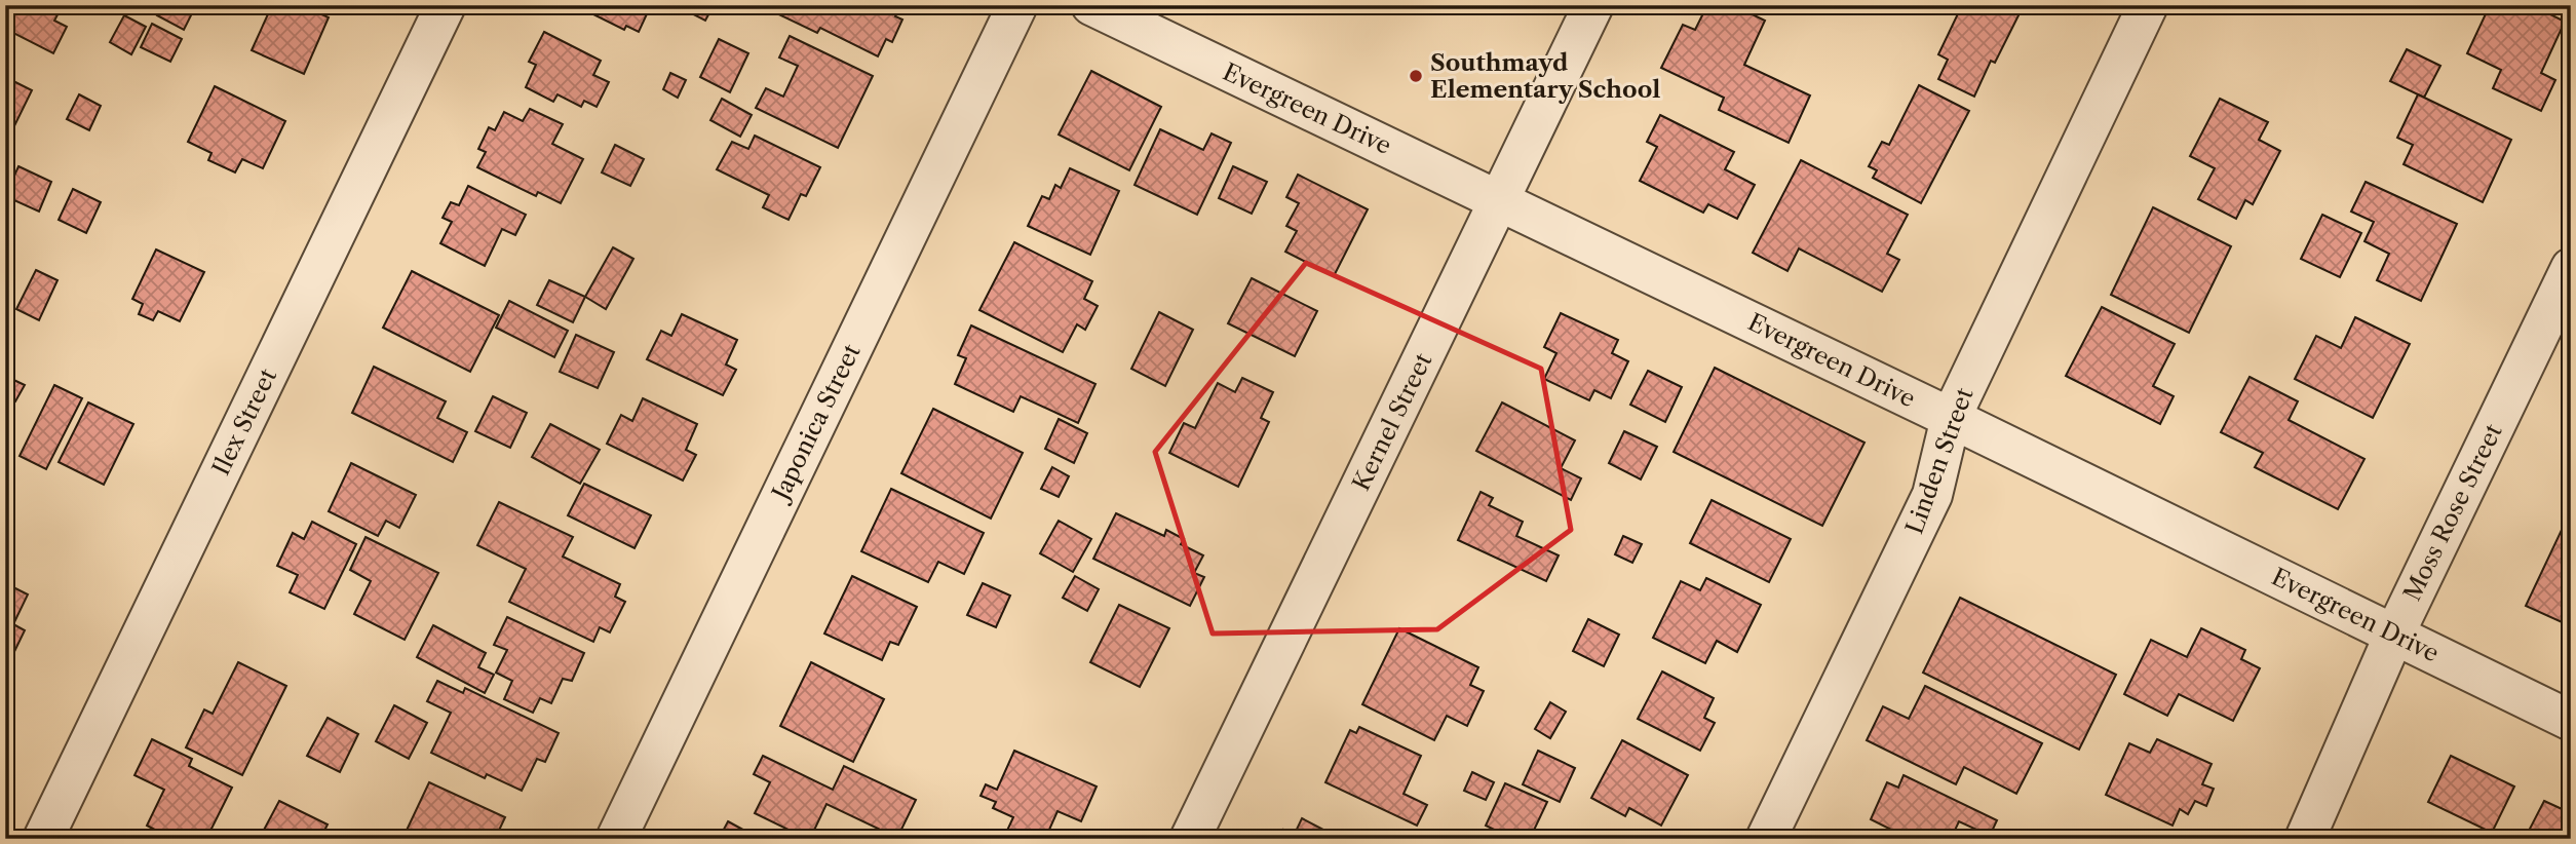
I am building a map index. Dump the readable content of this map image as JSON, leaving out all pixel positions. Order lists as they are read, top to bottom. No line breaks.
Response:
{"streets":{"street":["Evergreen Drive","Ilex Street","Japonica Street","Kernel Street","Linden Street","Moss Rose Street"]},"crossings":[["Evergreen Drive","Kernel Street"],["Evergreen Drive","Linden Street"],["Evergreen Drive","Moss Rose Street"]],"places":["Southmayd Elementary School"]}
